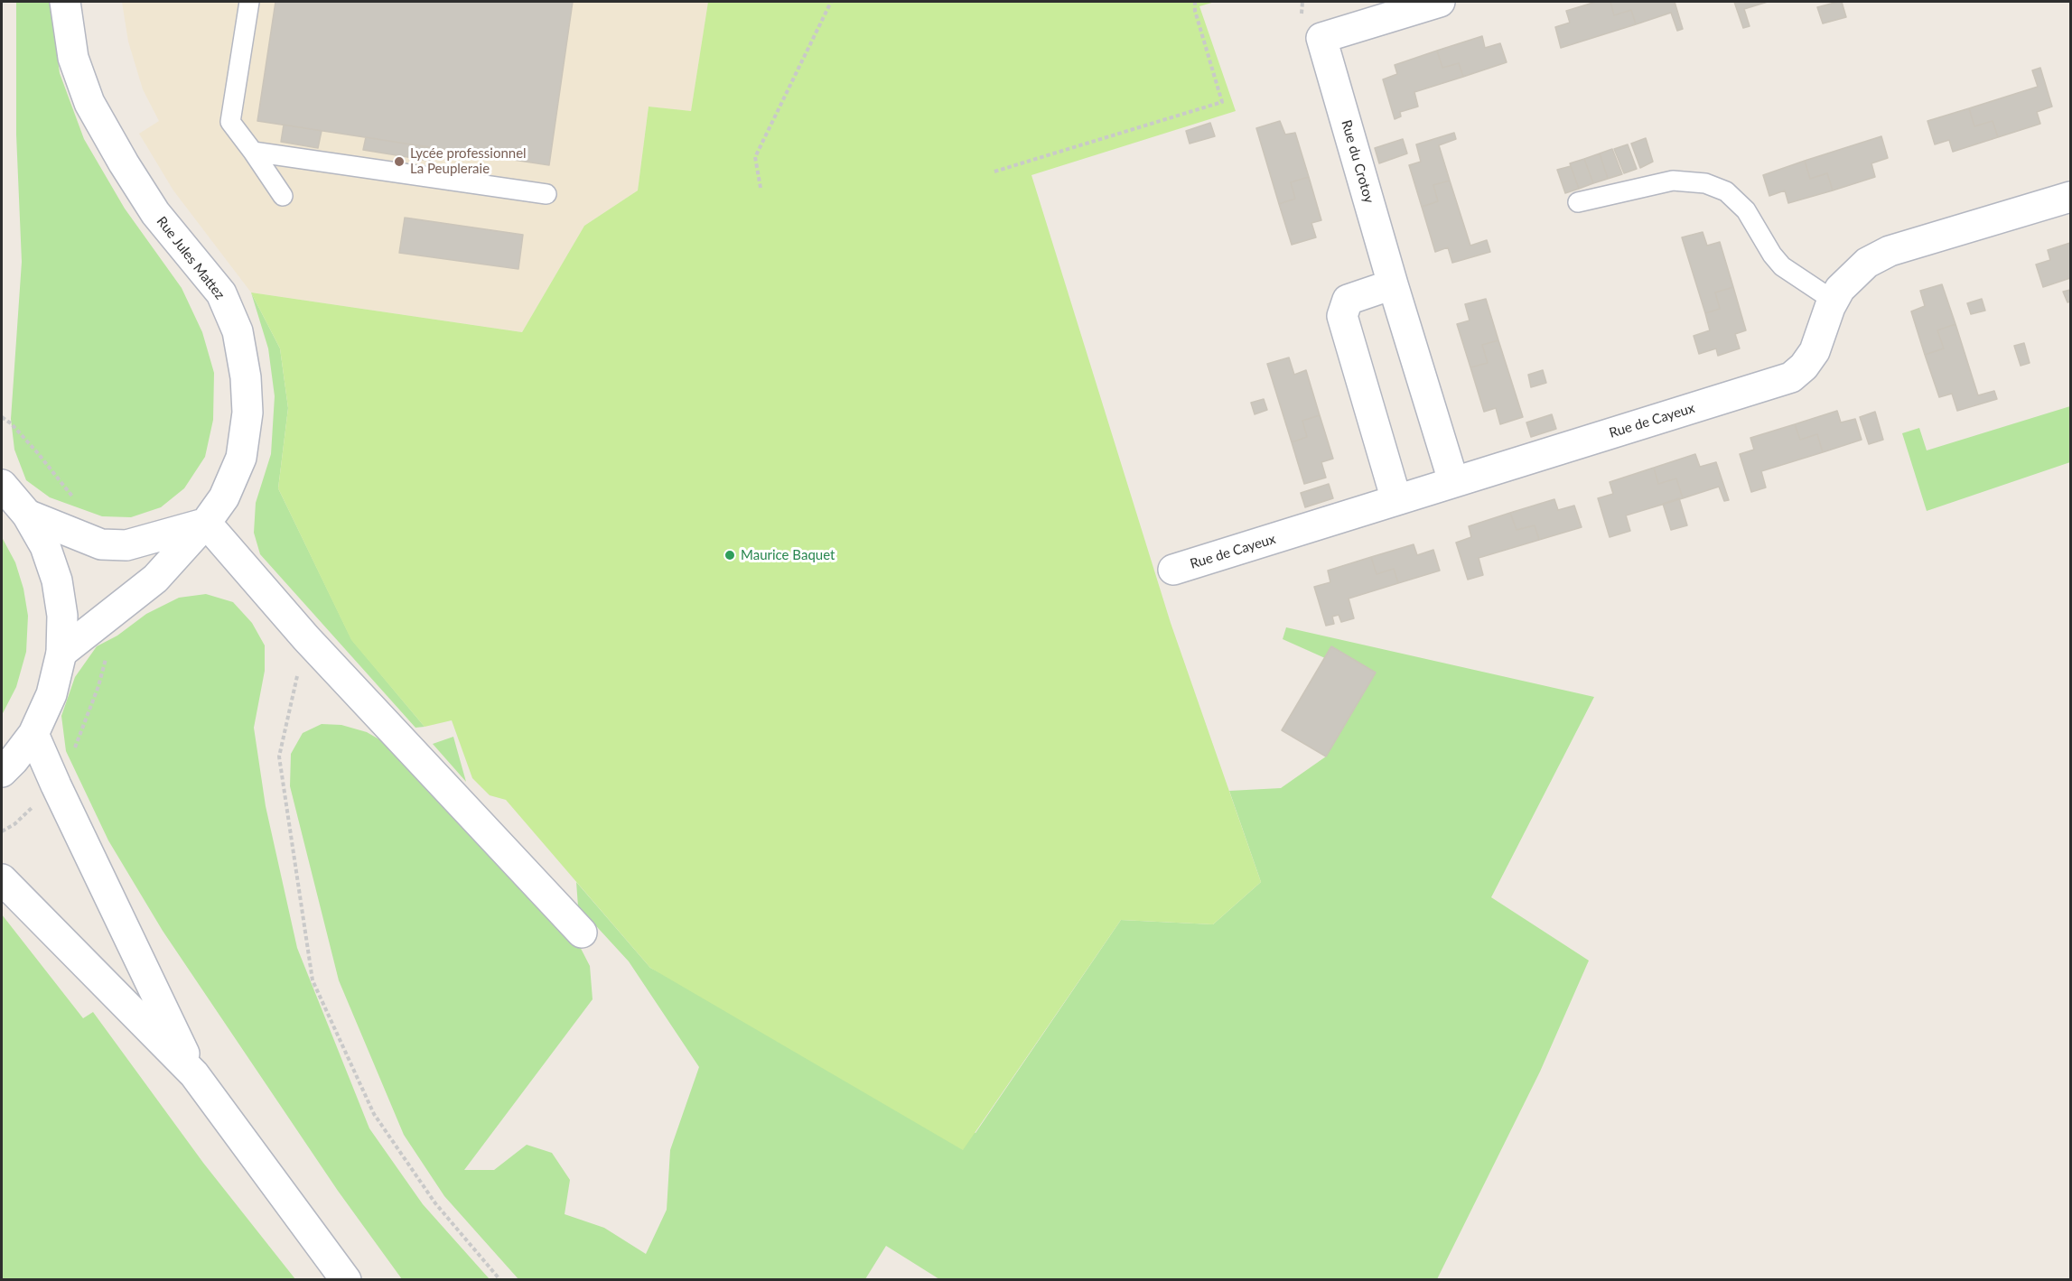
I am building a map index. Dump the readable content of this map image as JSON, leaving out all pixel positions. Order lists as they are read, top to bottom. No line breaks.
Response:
{"streets":{"street":["Rue du Crotoy","Rue Jules Mattez","Rue de Cayeux"]},"crossings":[["Rue du Crotoy","Rue de Cayeux"]],"places":["Lycée professionnel La Peupleraie","Maurice Baquet"]}
